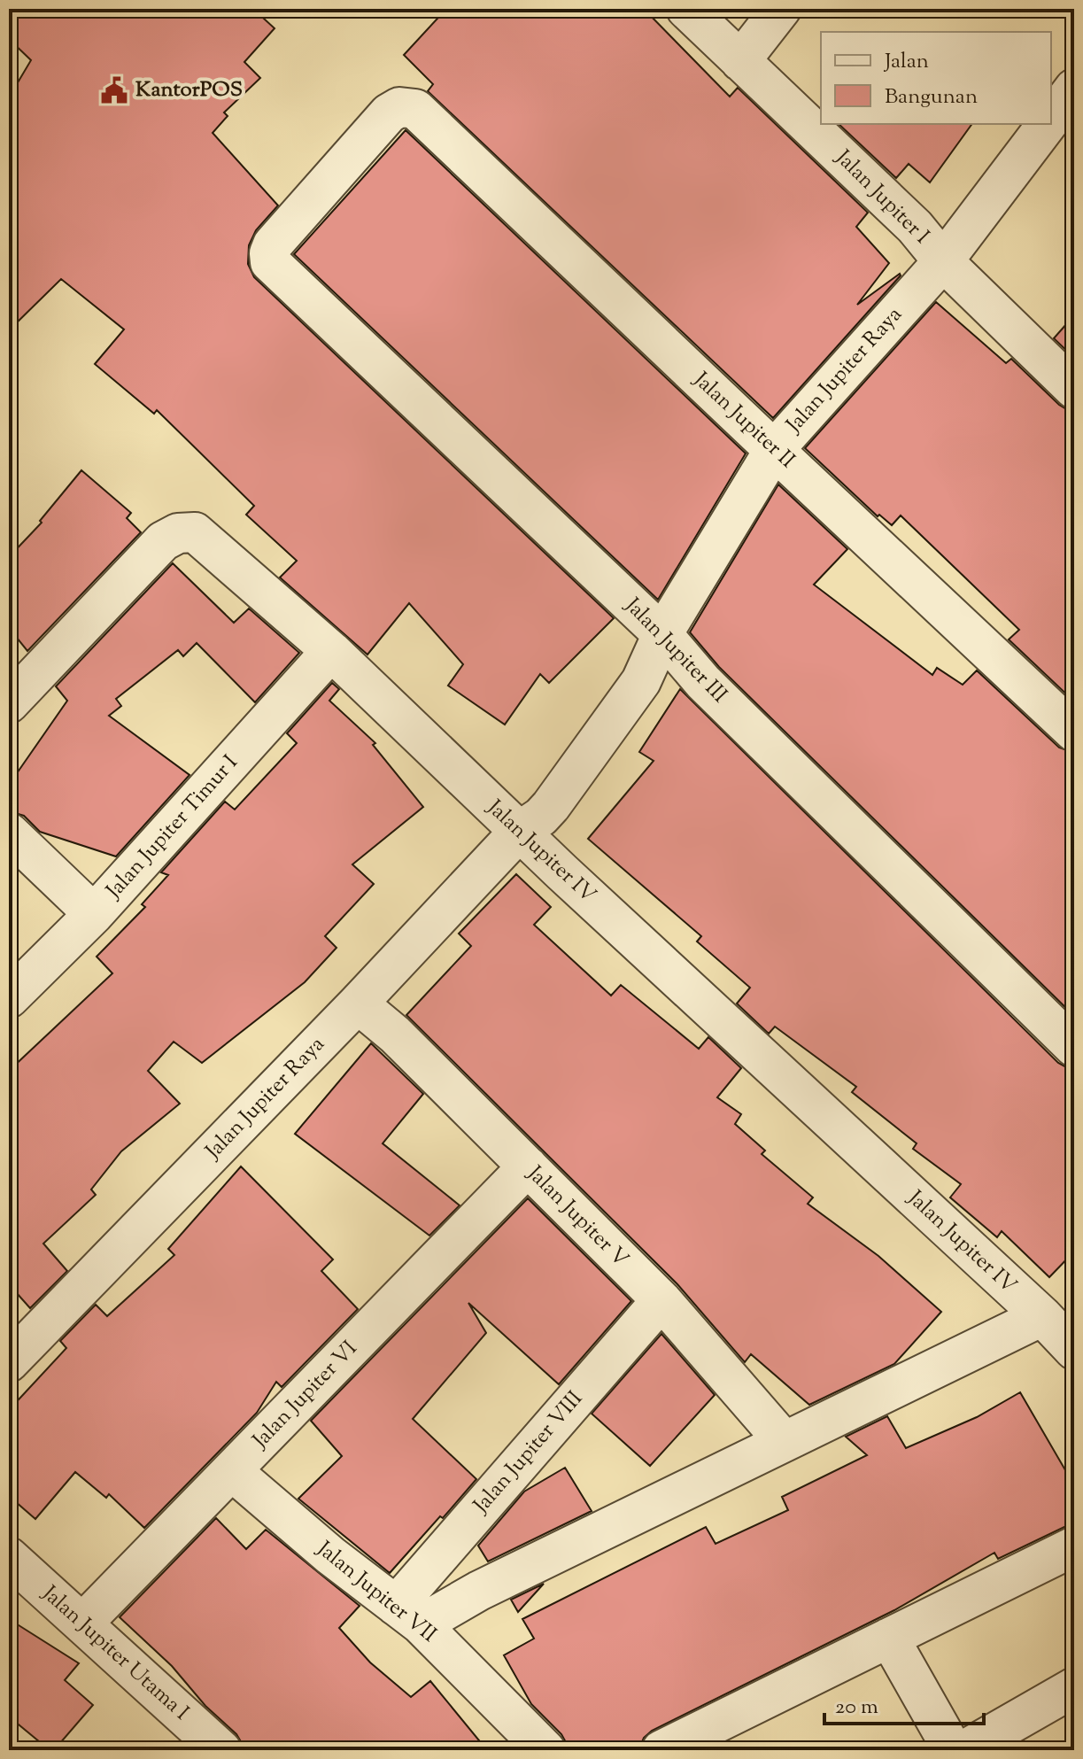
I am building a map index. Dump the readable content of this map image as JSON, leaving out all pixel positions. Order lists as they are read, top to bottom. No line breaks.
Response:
{"streets":{"street":["Jalan Jupiter I","Jalan Jupiter Raya","Jalan Jupiter II","Jalan Jupiter III","Jalan Jupiter Timur I","Jalan Jupiter IV","Jalan Jupiter V","Jalan Jupiter VI","Jalan Jupiter VIII","Jalan Jupiter VII","Jalan Jupiter Utama I"]},"crossings":[["Jalan Jupiter I","Jalan Jupiter Raya"],["Jalan Jupiter Raya","Jalan Jupiter II"],["Jalan Jupiter Raya","Jalan Jupiter III"],["Jalan Jupiter Raya","Jalan Jupiter IV"],["Jalan Jupiter Raya","Jalan Jupiter V"],["Jalan Jupiter II","Jalan Jupiter III"],["Jalan Jupiter Timur I","Jalan Jupiter IV"],["Jalan Jupiter V","Jalan Jupiter VI"],["Jalan Jupiter V","Jalan Jupiter VIII"],["Jalan Jupiter VI","Jalan Jupiter VII"],["Jalan Jupiter VI","Jalan Jupiter Utama I"],["Jalan Jupiter VIII","Jalan Jupiter VII"]],"places":{"public building":["KantorPOS"]},"legend":["Jalan","Bangunan"],"scale_bar":"20 m"}
